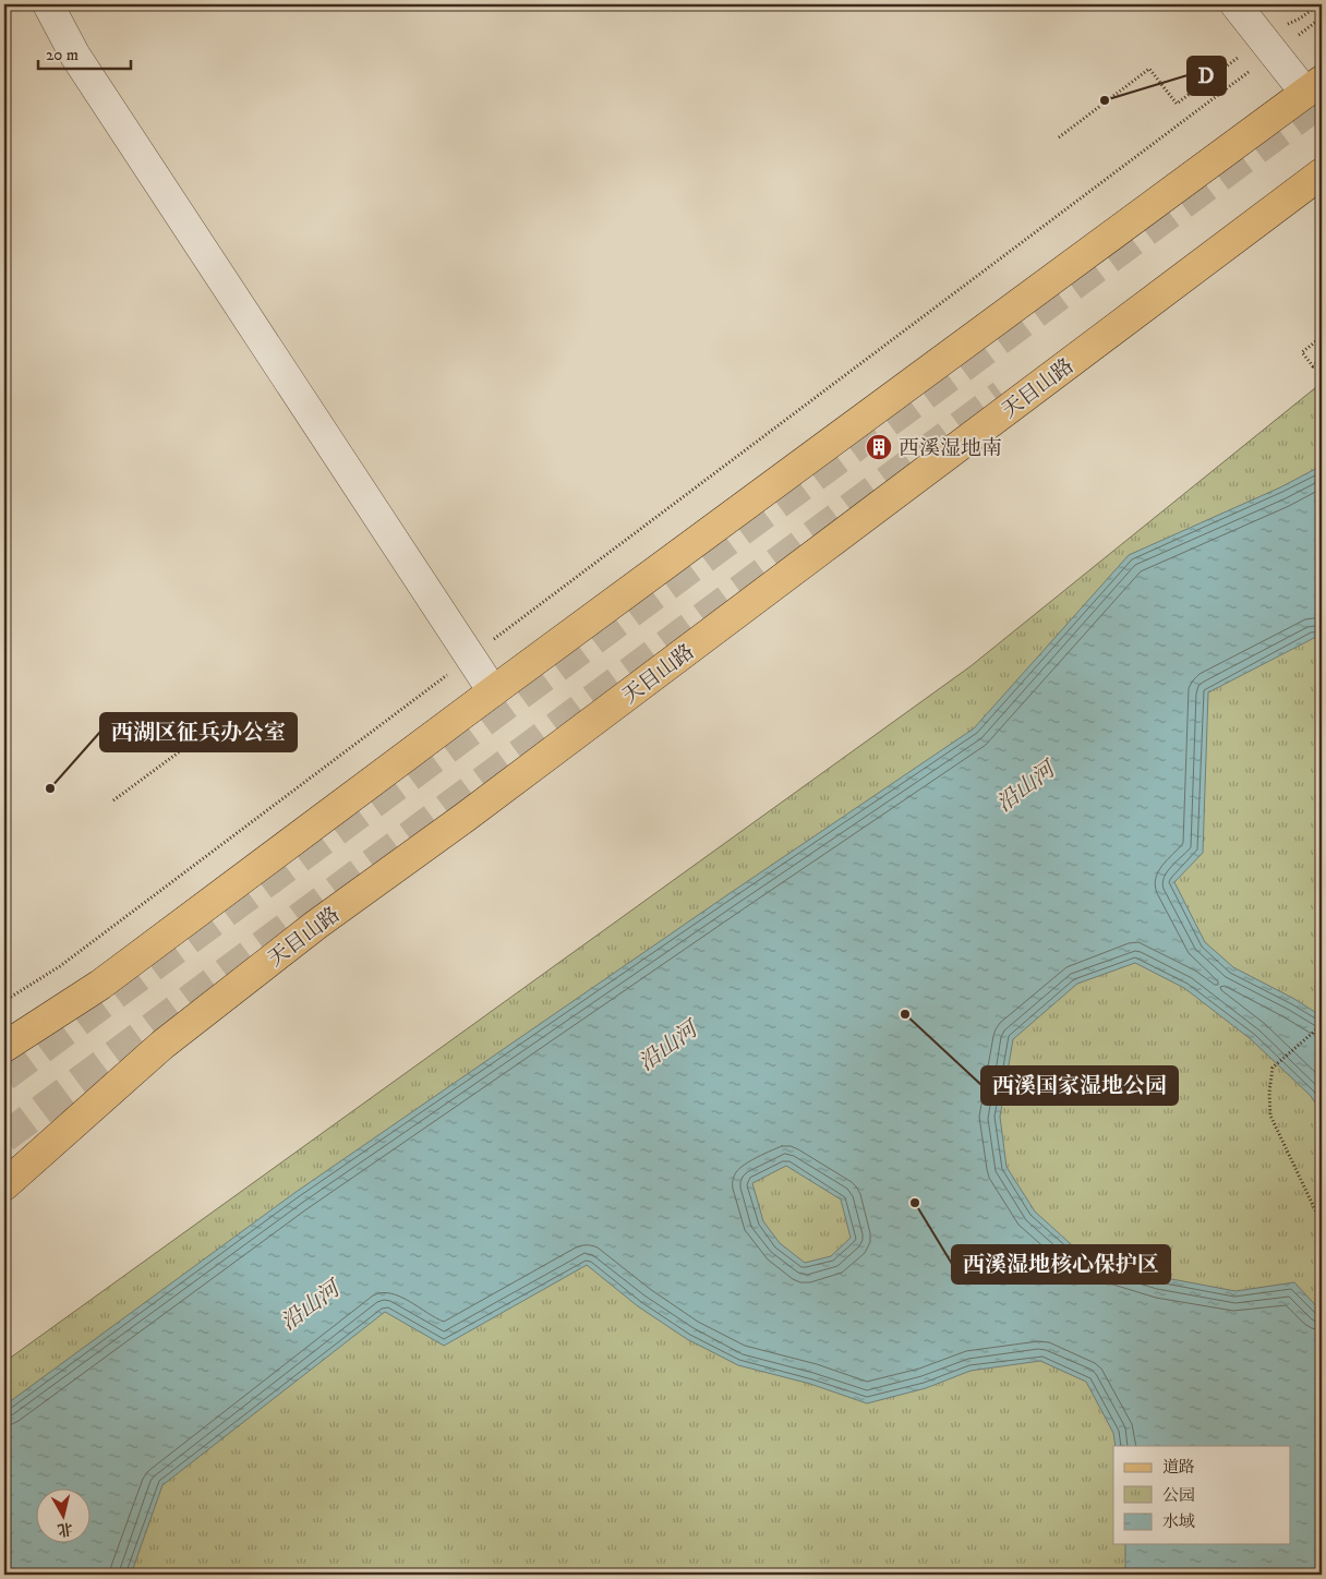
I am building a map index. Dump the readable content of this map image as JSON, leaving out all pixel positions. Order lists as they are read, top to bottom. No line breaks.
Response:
{"streets":{"main road":["天目山路"]},"water":["沿山河"],"places":{"other":["D","西湖区征兵办公室","西溪国家湿地公园","西溪湿地核心保护区"],"building":["西溪湿地南"]},"legend":["道路","公园","水域"],"scale_bar":"20 m","north":"bottom"}
